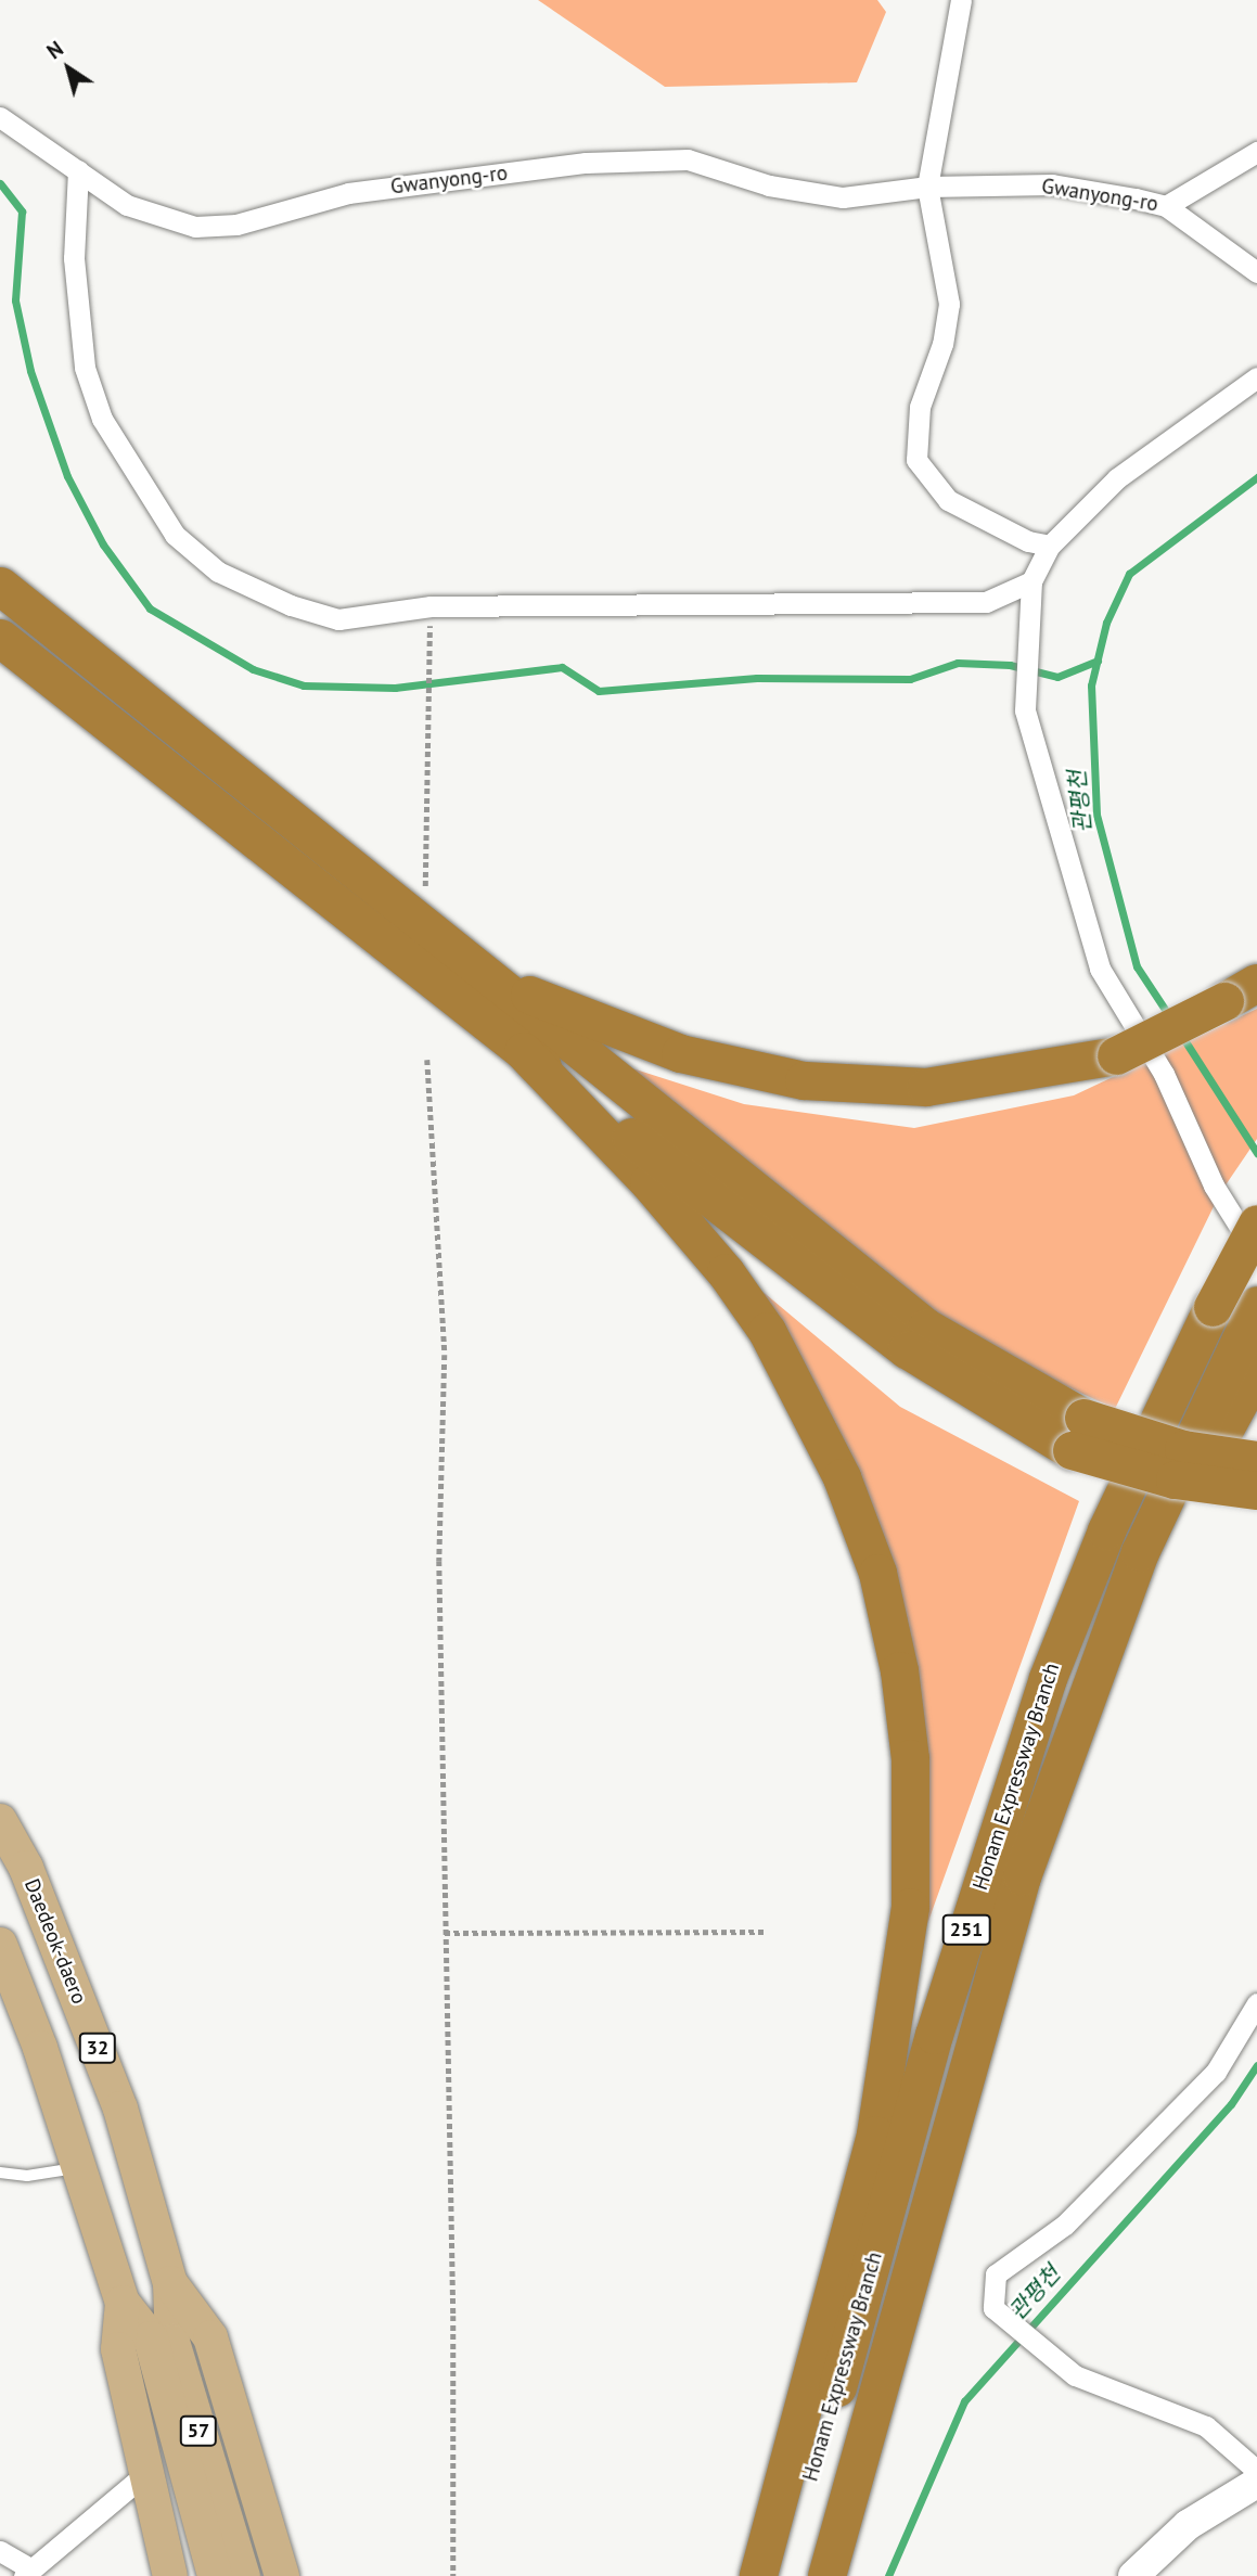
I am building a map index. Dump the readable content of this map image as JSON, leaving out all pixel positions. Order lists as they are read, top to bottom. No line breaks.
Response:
{"streets":{"highway":["Honam Expressway Branch","251"],"main road":["Daedeok-daero","32","57"],"street":["Gwanyong-ro"]},"water":["관평천"],"north":"top left"}
